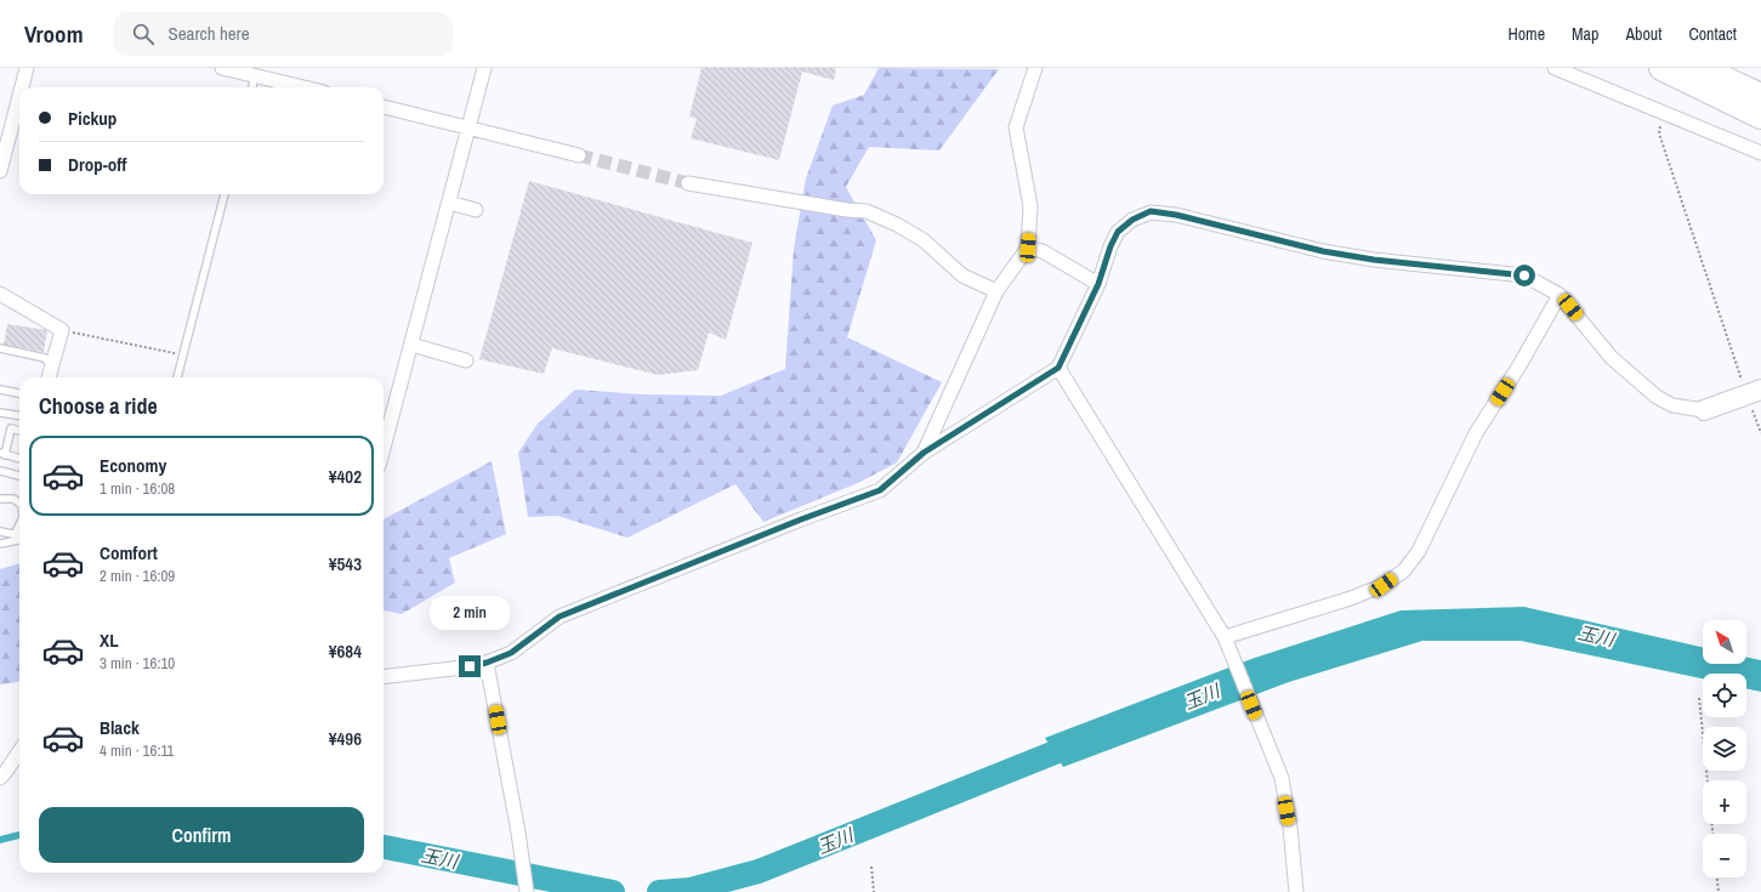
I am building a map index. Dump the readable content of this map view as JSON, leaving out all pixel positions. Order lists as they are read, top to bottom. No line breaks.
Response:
{"water":["玉川"],"north":"top left","page":{"header":"Vroom","search":"Search here","nav":["Home","Map","About","Contact"],"banner":["Pickup","Drop-off"],"heading":"Choose a ride","list":[{"name":"Economy","note":"1 min · 16:08","value":"¥402"},{"name":"Comfort","note":"2 min · 16:09","value":"¥543"},{"name":"XL","note":"3 min · 16:10","value":"¥684"},{"name":"Black","note":"4 min · 16:11","value":"¥496"}],"bubble":"2 min","map_buttons":["+","−"],"buttons":"Confirm"}}
